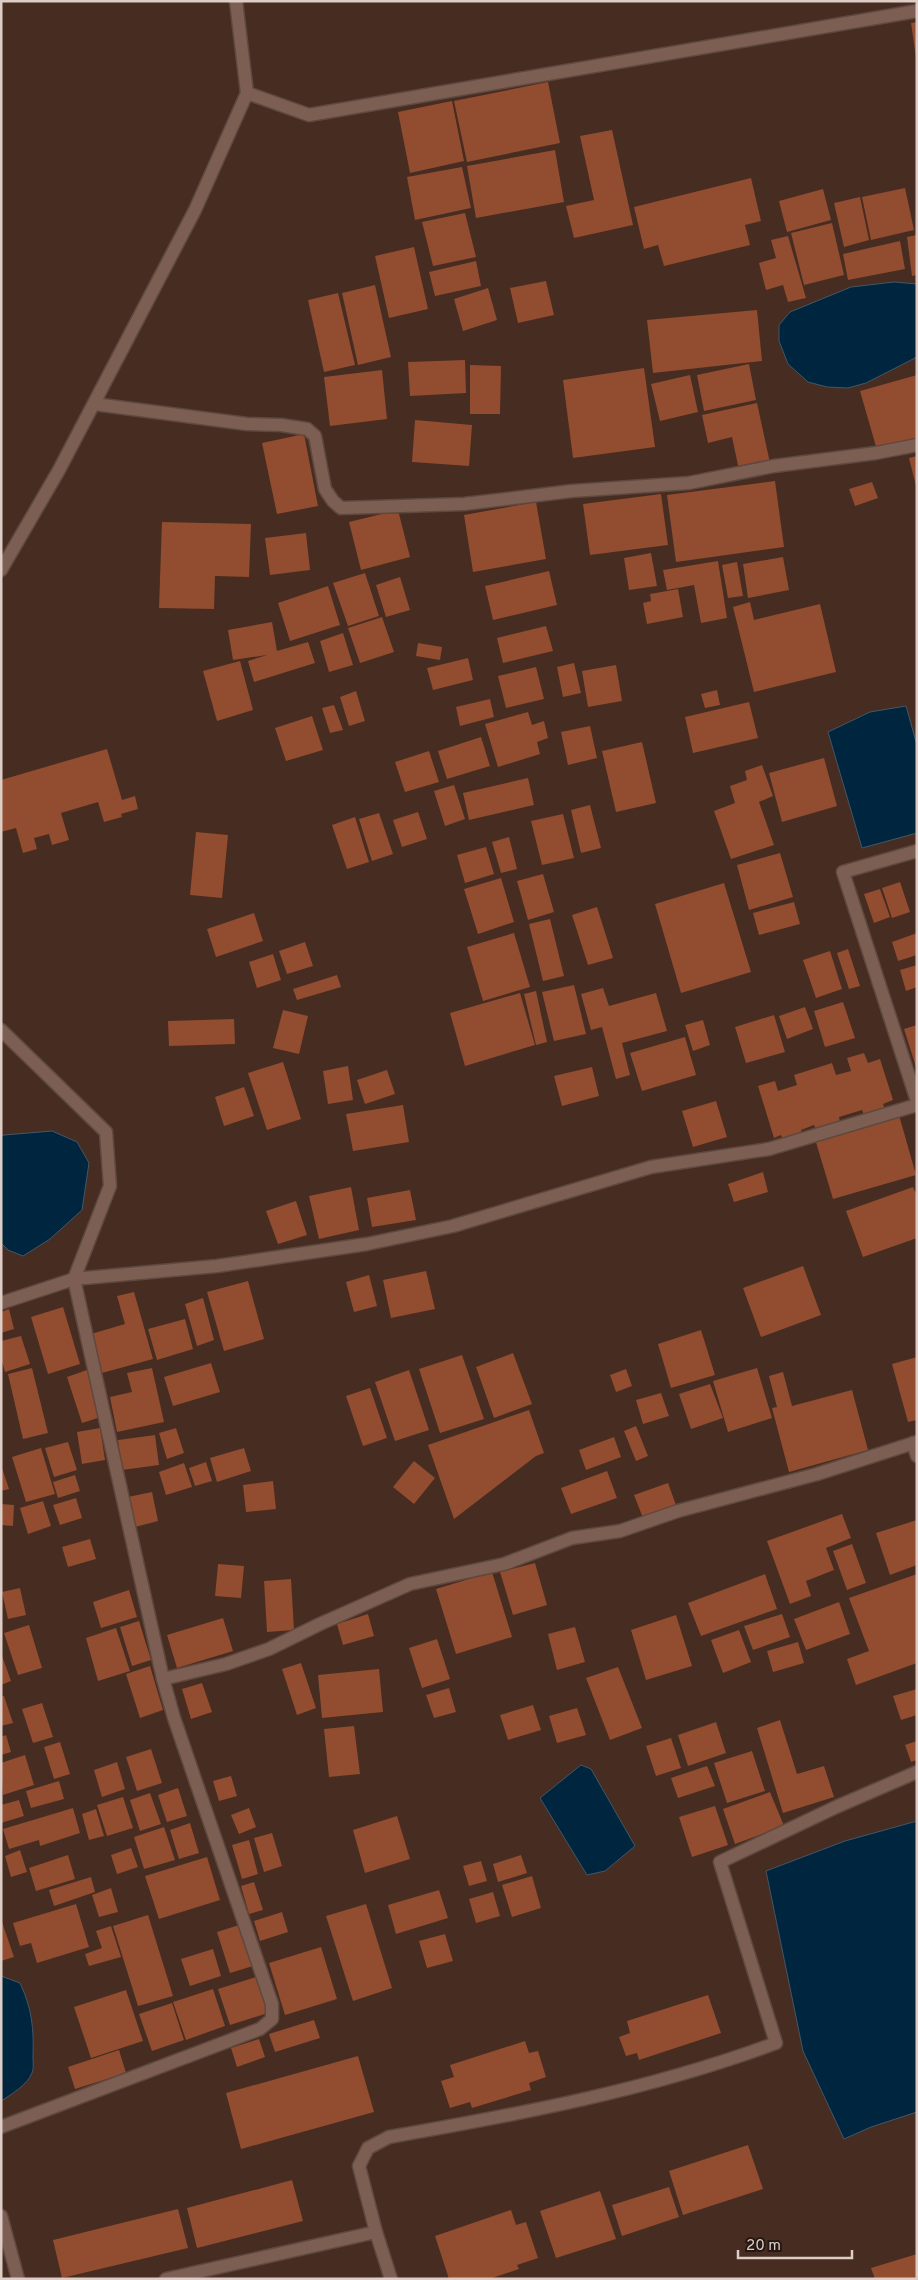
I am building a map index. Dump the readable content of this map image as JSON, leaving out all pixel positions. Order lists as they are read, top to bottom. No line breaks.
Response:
{"scale_bar":"20 m"}
